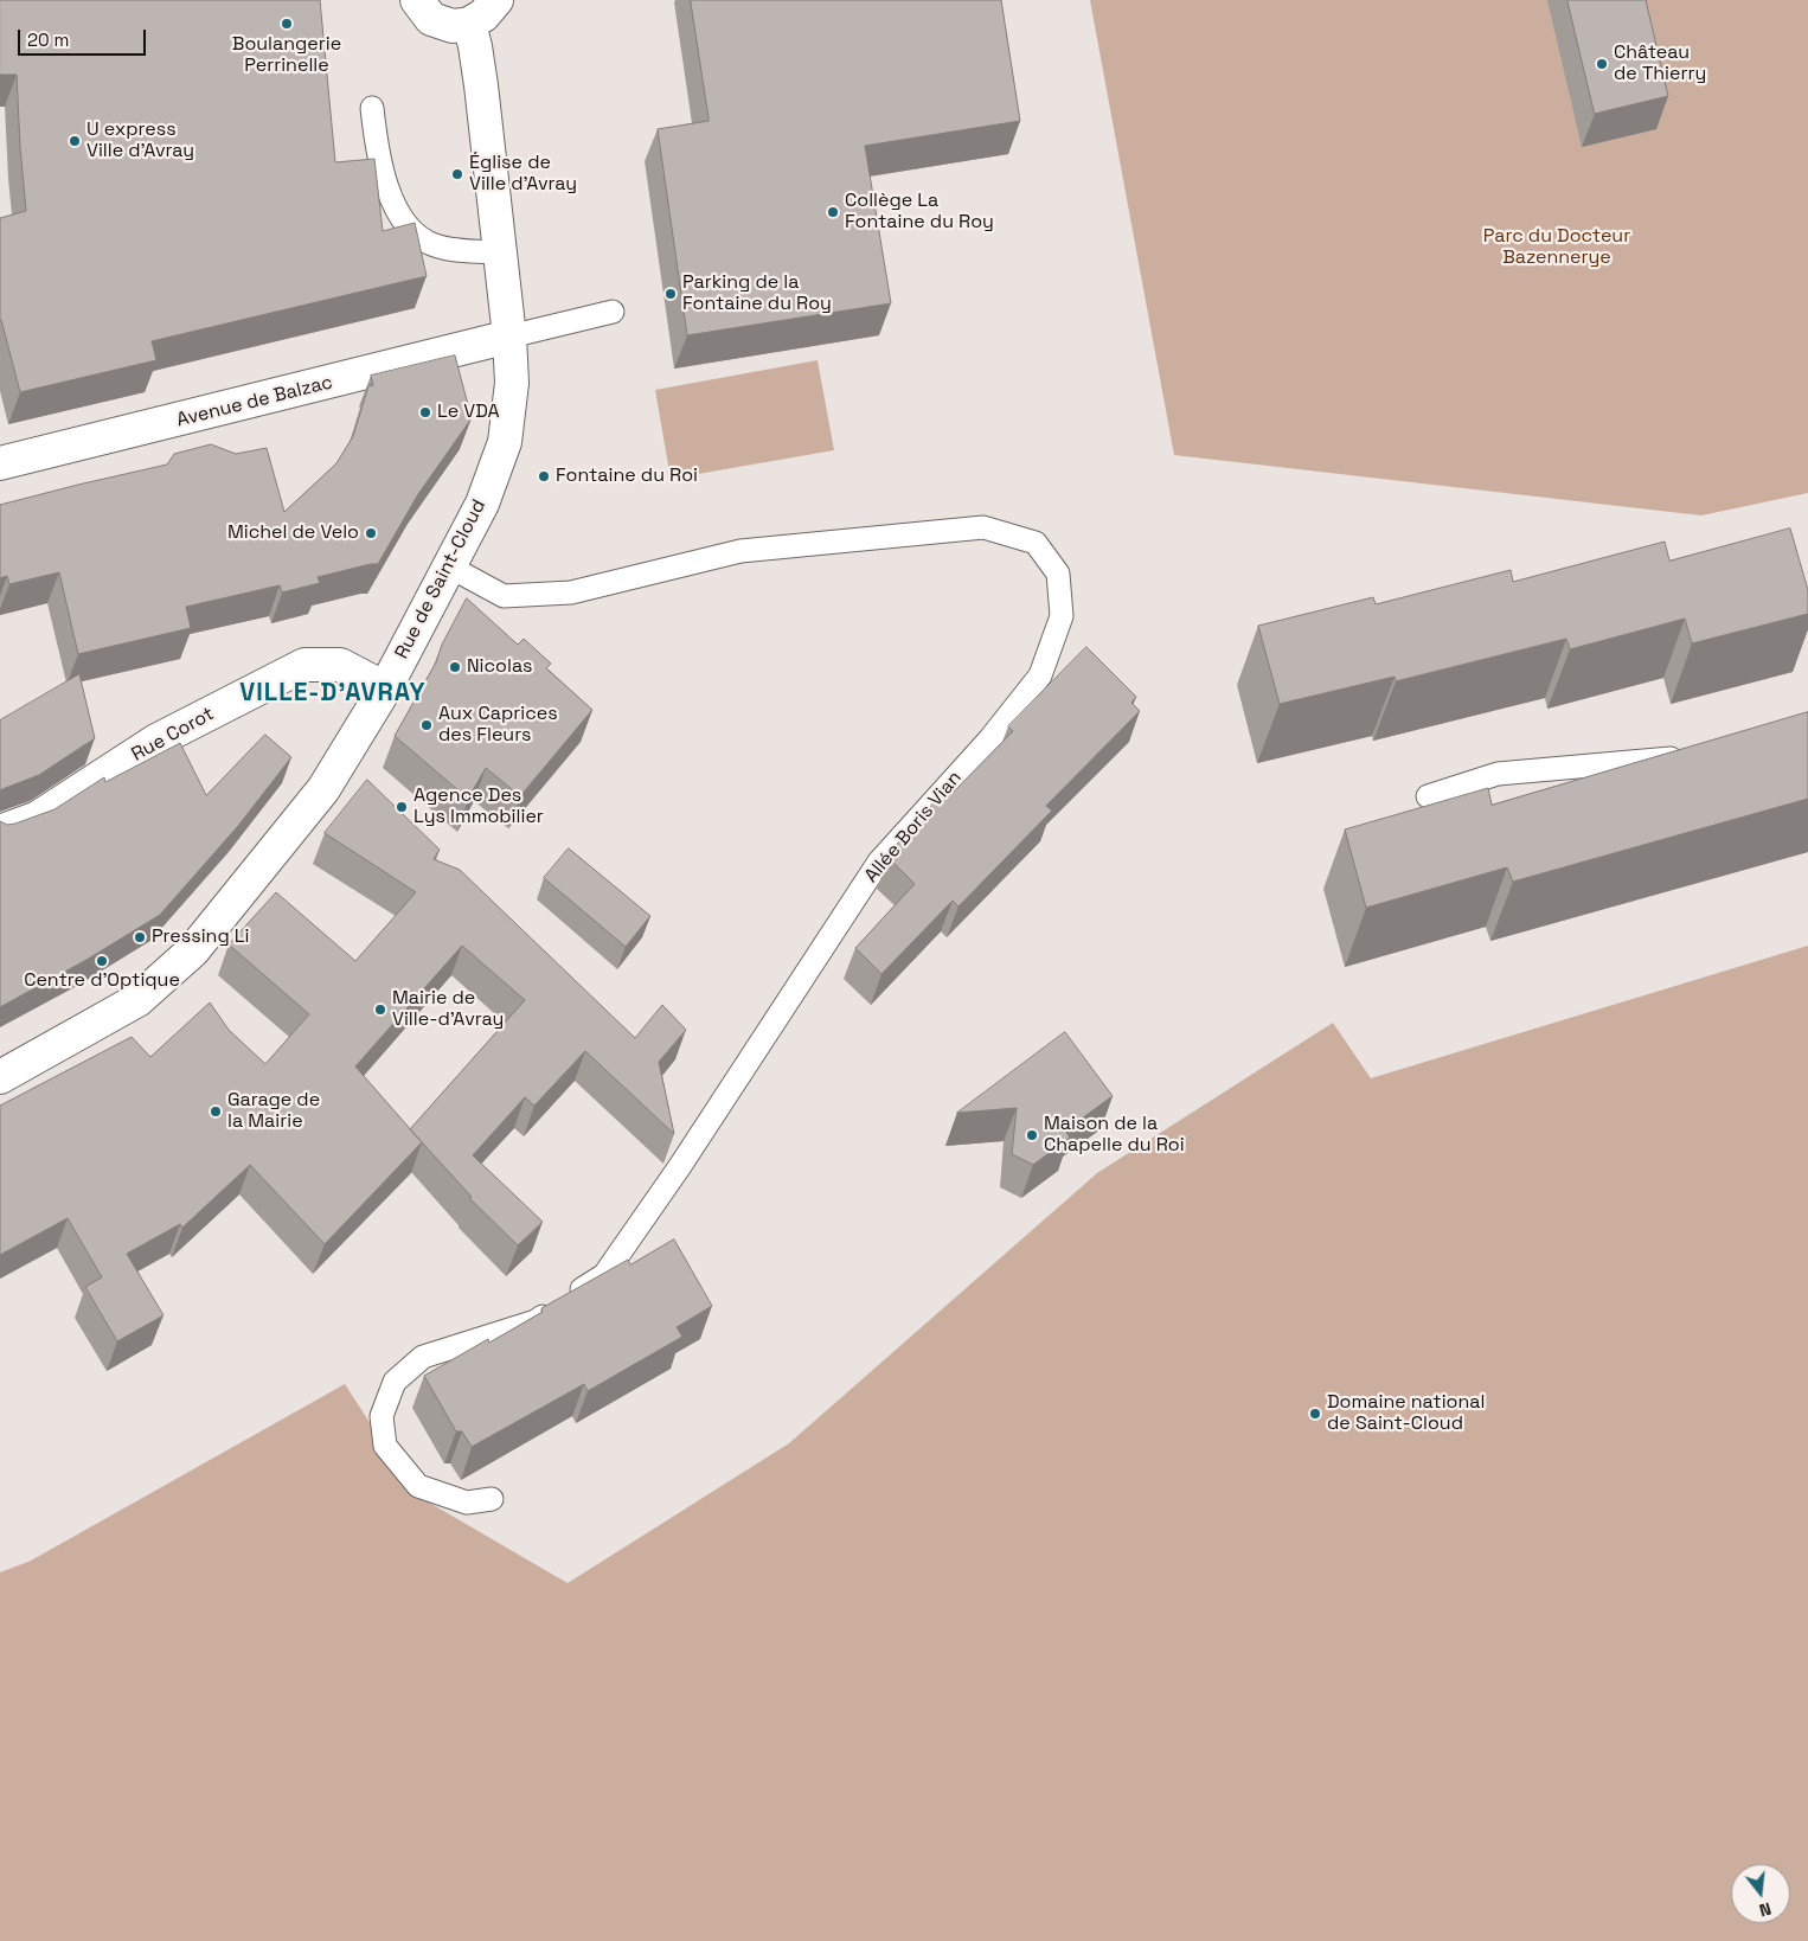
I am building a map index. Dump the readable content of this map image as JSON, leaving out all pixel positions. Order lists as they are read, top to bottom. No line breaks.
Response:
{"streets":{"main road":["Avenue de Balzac","Rue de Saint-Cloud","Rue Corot"],"lane":["Allée Boris Vian"]},"crossings":[["Avenue de Balzac","Rue de Saint-Cloud"],["Rue de Saint-Cloud","Rue Corot"],["Rue de Saint-Cloud","Allée Boris Vian"]],"districts":["VILLE-D'AVRAY"],"parks":["Parc du Docteur Bazennerye"],"places":["Boulangerie Perrinelle","Château de Thierry","U express Ville d'Avray","Église de Ville d'Avray","Collège La Fontaine du Roy","Parking de la Fontaine du Roy","Le VDA","Fontaine du Roi","Michel de Velo","Nicolas","Aux Caprices des Fleurs","Agence Des Lys Immobilier","Pressing Li","Centre d'Optique","Mairie de Ville-d'Avray","Garage de la Mairie","Maison de la Chapelle du Roi","Domaine national de Saint-Cloud"],"scale_bar":"20 m","north":"bottom"}
